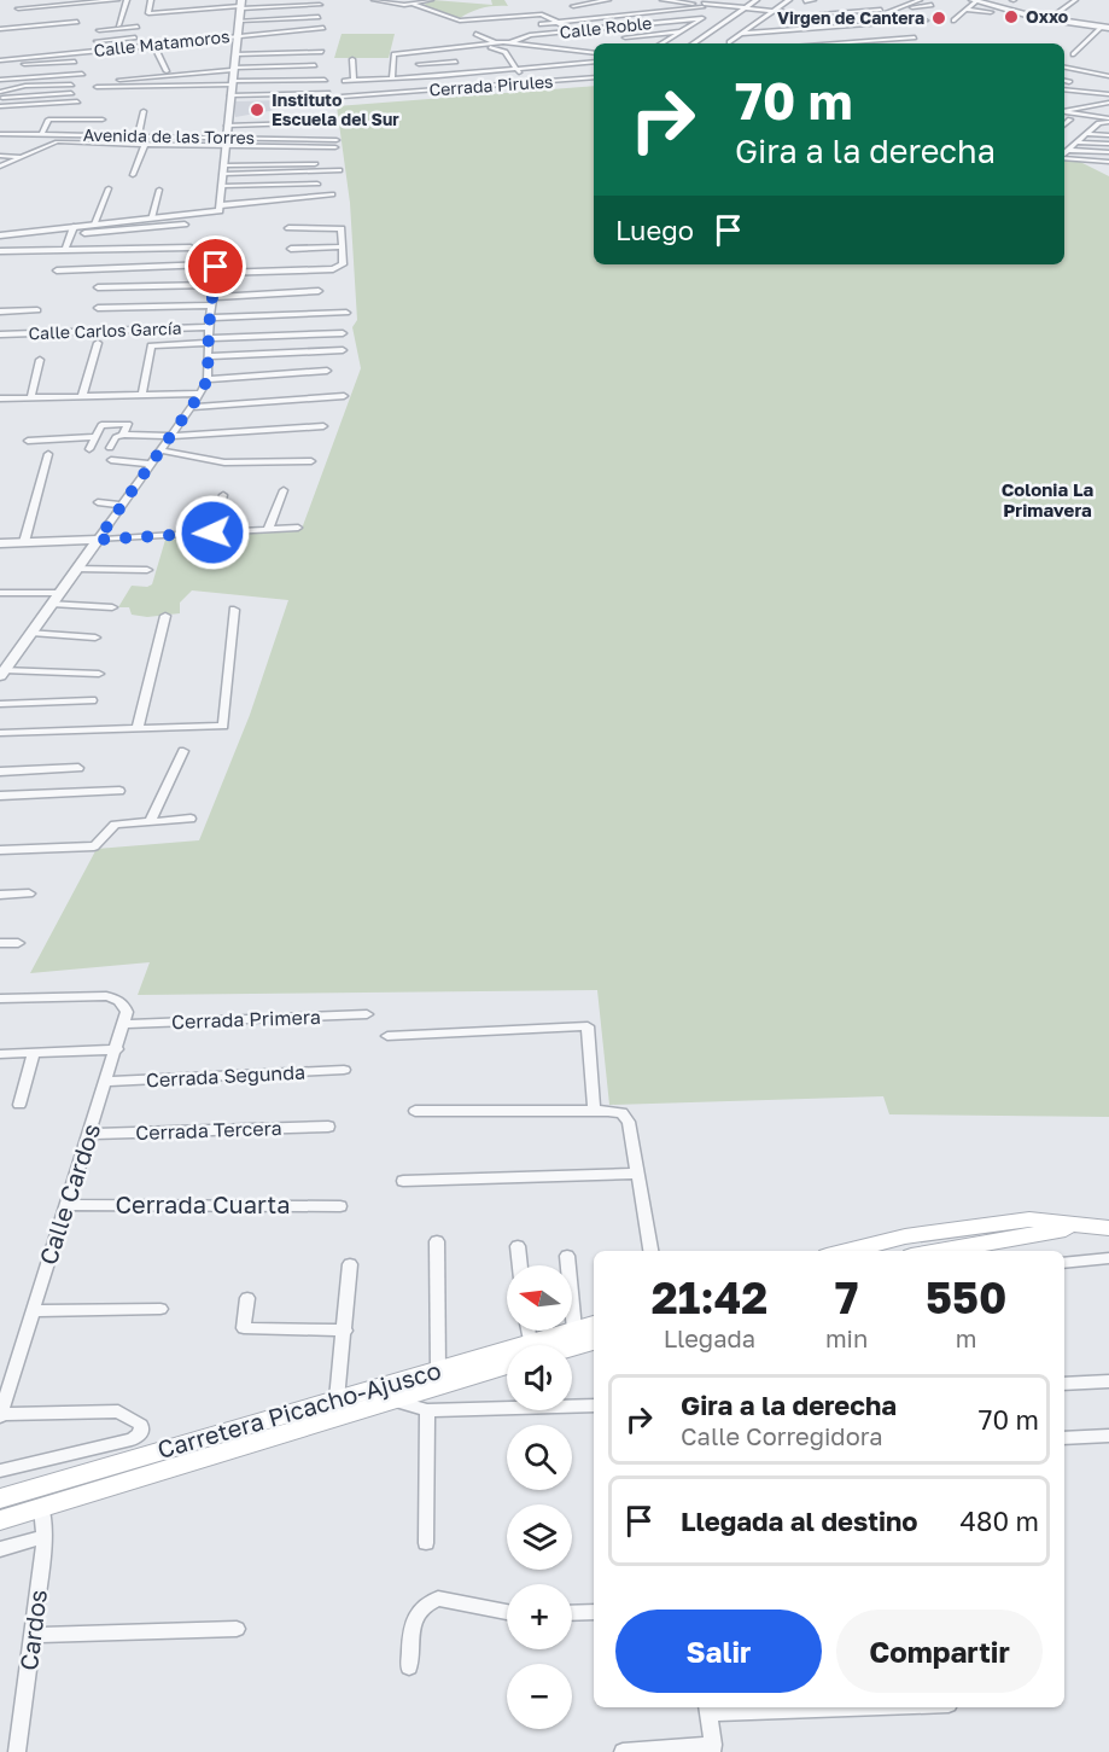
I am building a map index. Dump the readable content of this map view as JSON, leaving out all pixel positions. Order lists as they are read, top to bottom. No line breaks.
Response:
{"streets":{"main road":["Carretera Picacho-Ajusco"],"street":["Calle Roble","Calle Matamoros","Cerrada Pirules","Avenida de las Torres","Calle Carlos García","Cerrada Primera","Cerrada Segunda","Cerrada Tercera","Calle Cardos","Cerrada Cuarta","Cardos"]},"crossings":[["Cerrada Primera","Calle Cardos"],["Cerrada Segunda","Calle Cardos"],["Cerrada Tercera","Calle Cardos"],["Calle Cardos","Cerrada Cuarta"],["Carretera Picacho-Ajusco","Cardos"]],"districts":["Colonia La Primavera"],"places":["Oxxo","Virgen de Cantera","Instituto Escuela del Sur"],"north":"left","page":{"turn":["70 m","Gira a la derecha"],"then":"Luego","eta":["21:42","Llegada","7","min","550","m"],"map_buttons":["+","−"],"list":[{"name":"Gira a la derecha","note":"Calle Corregidora","value":"70 m"},{"name":"Llegada al destino","value":"480 m"}],"buttons":["Salir","Compartir"]}}
